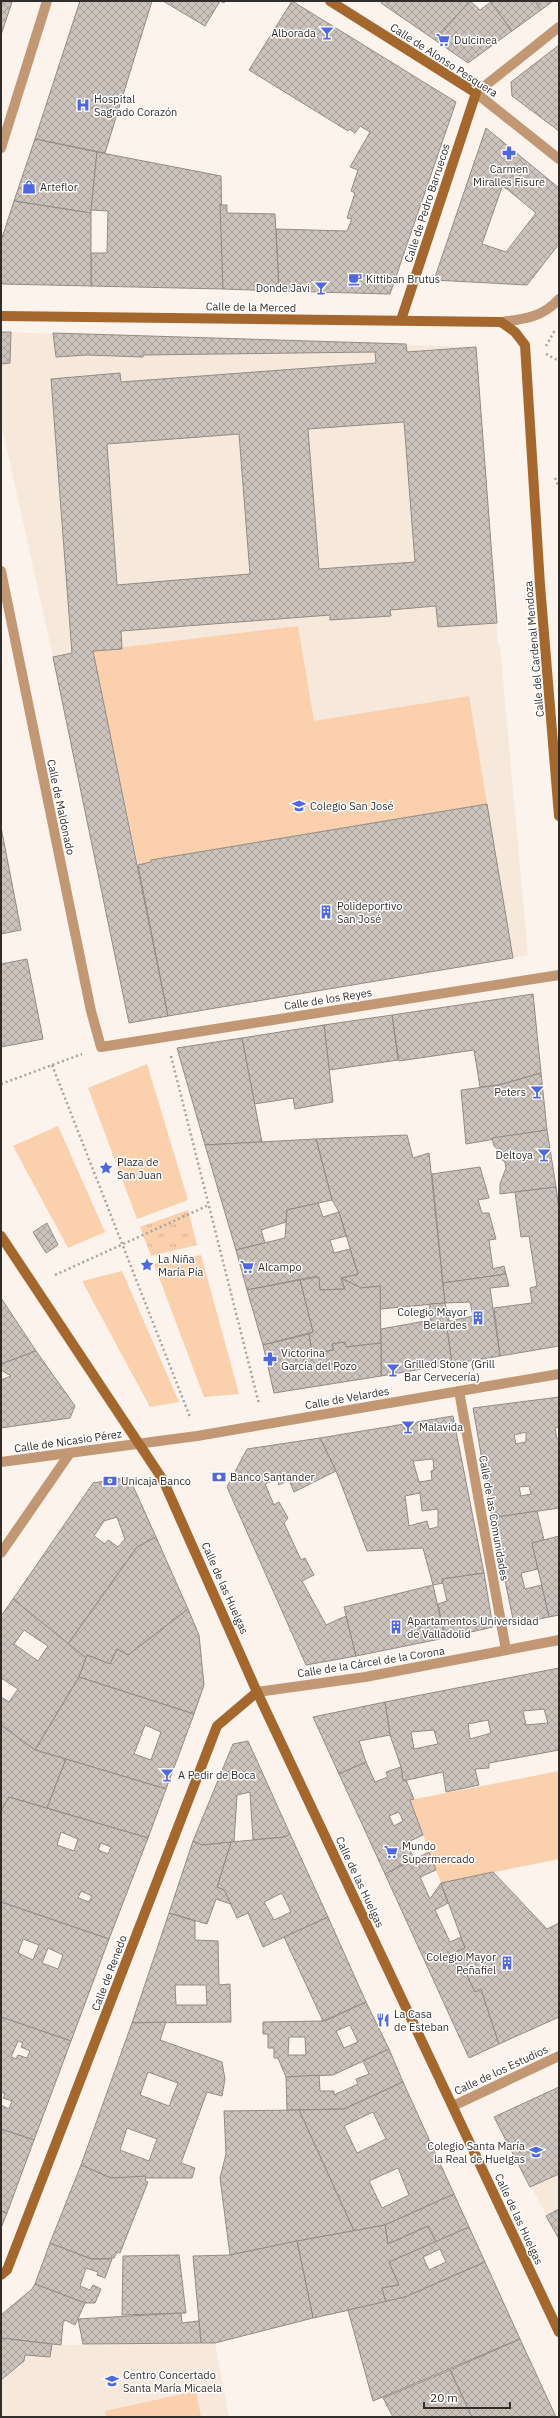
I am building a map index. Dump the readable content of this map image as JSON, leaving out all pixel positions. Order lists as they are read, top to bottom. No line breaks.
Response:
{"streets":{"street":["Calle de Alonso Pesquera","Calle de Pedro Barruecos","Calle de la Merced","Calle del Cardenal Mendoza","Calle de Maldonado","Calle de los Reyes","Calle de Velardes","Calle de Nicasio Pérez","Calle de las Comunidades","Calle de las Huelgas","Calle de la Cárcel de la Corona","Calle de Renedo","Calle de los Estudios"]},"crossings":[["Calle de Alonso Pesquera","Calle de Pedro Barruecos"],["Calle de Pedro Barruecos","Calle de la Merced"],["Calle de la Merced","Calle del Cardenal Mendoza"],["Calle de Maldonado","Calle de los Reyes"],["Calle de Velardes","Calle de Nicasio Pérez"],["Calle de Velardes","Calle de las Comunidades"],["Calle de Velardes","Calle de las Huelgas"],["Calle de Nicasio Pérez","Calle de las Huelgas"],["Calle de las Comunidades","Calle de la Cárcel de la Corona"],["Calle de las Huelgas","Calle de la Cárcel de la Corona"],["Calle de las Huelgas","Calle de Renedo"],["Calle de las Huelgas","Calle de los Estudios"],["Calle de la Cárcel de la Corona","Calle de Renedo"]],"places":{"bar":["Alborada","Donde Javi","Peters","Deltoya","Grilled Stone (Grill Bar Cervecería)","Malavida","A Pedir de Boca"],"supermarket":["Dulcinea","Alcampo","Mundo Supermercado"],"hospital":["Hospital Sagrado Corazón"],"pharmacy":["Carmen Miralles Fisure","Victorina García del Pozo"],"shop":["Arteflor"],"cafe":["Kittiban Brutus"],"school or university":["Colegio San José","Colegio Santa María la Real de Huelgas","Centro Concertado Santa María Micaela"],"building":["Polideportivo San José","Colegio Mayor Belardes","Apartamentos Universidad de Valladolid","Colegio Mayor Peñafiel"],"place":["Plaza de San Juan","La Niña María Pía"],"bank":["Banco Santander","Unicaja Banco"],"restaurant":["La Casa de Esteban"]},"scale_bar":"20 m"}
